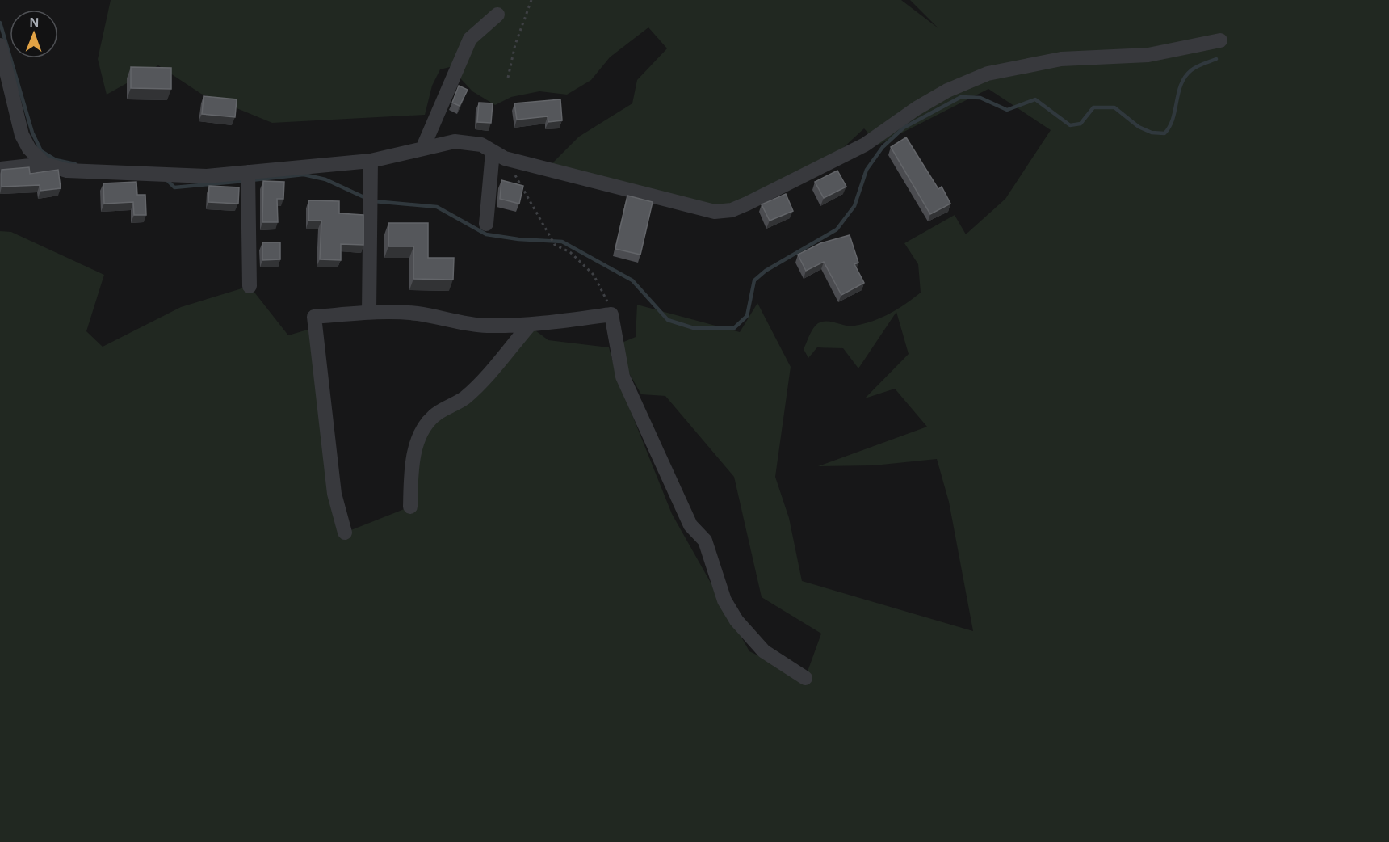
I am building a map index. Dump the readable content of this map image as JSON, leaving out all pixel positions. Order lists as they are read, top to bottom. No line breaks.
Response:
{"north":"top"}
